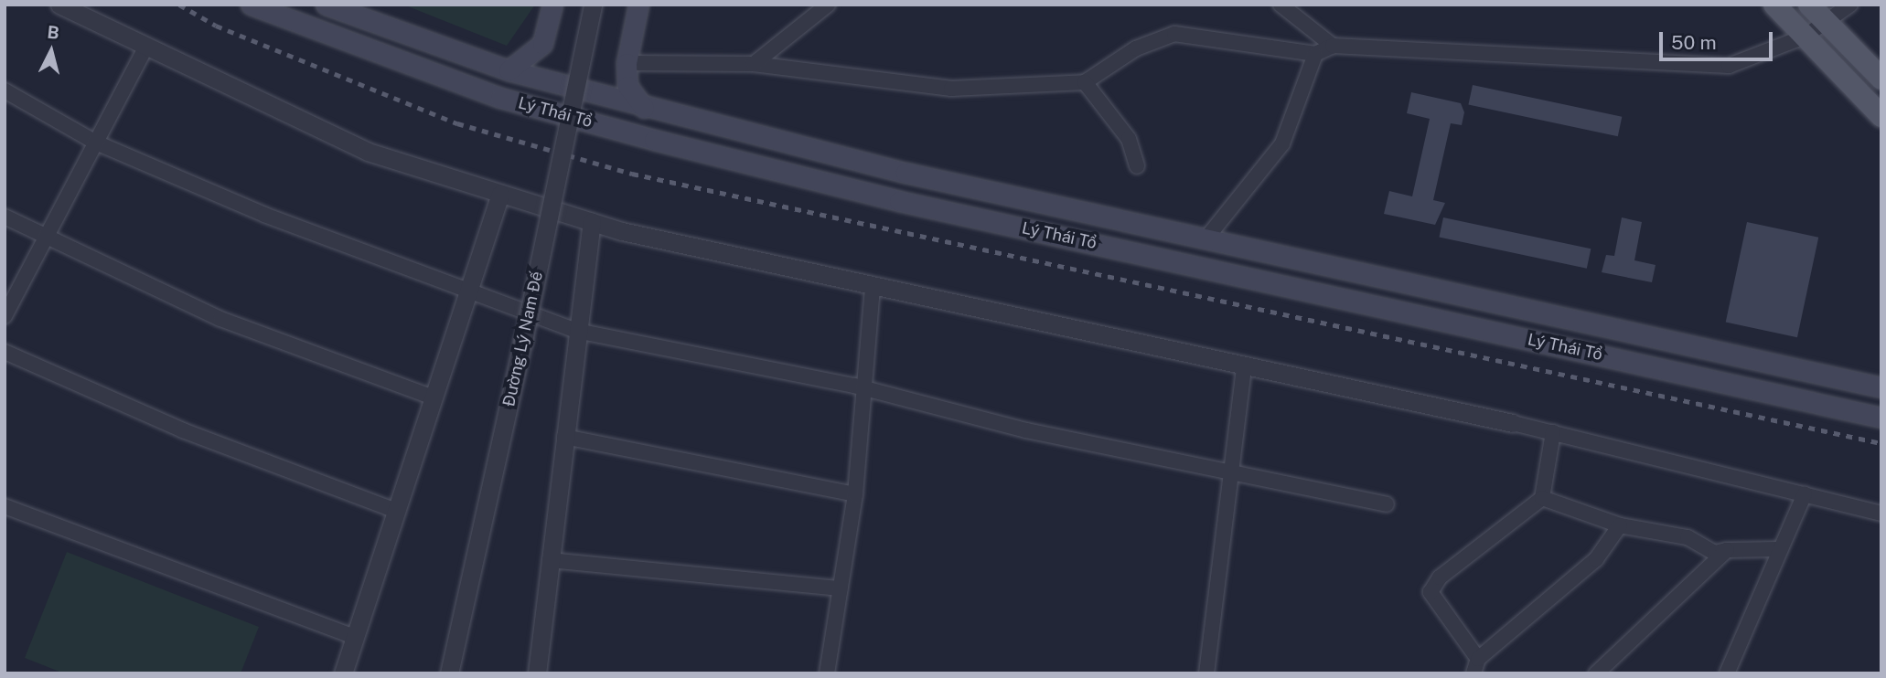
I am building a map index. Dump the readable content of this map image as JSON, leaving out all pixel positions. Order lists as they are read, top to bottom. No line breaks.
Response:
{"streets":{"main road":["Lý Thái Tổ"],"street":["Đường Lý Nam Đế"]},"scale_bar":"50 m","north":"top"}
